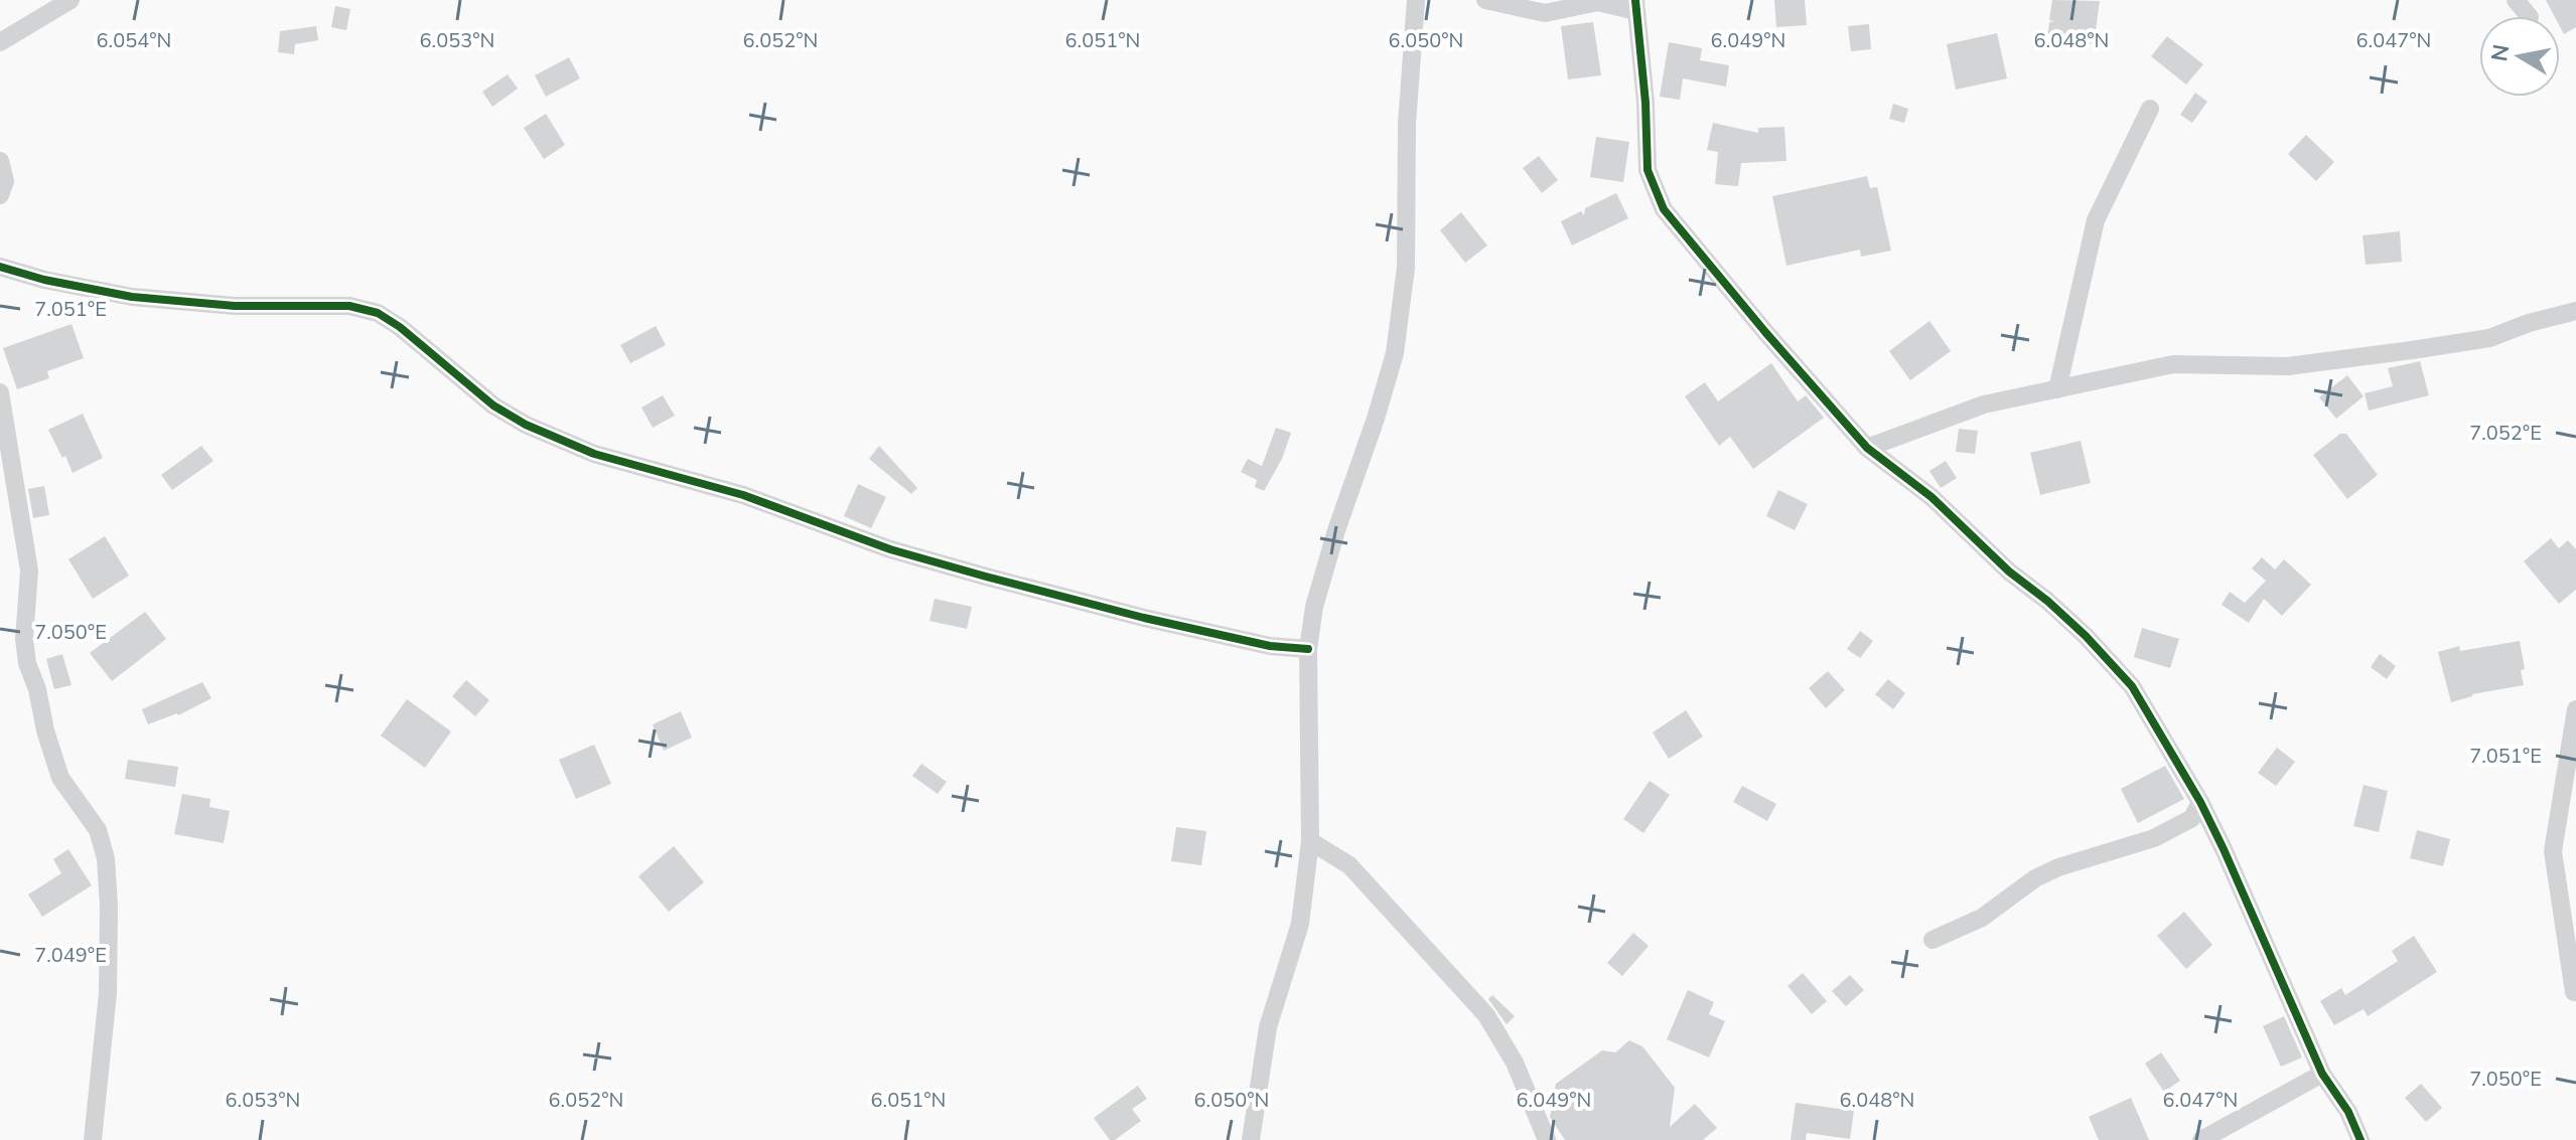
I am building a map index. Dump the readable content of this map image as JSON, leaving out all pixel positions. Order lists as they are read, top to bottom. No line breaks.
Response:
{"north":"left","coordinates":["6.054°N","6.053°N","6.052°N","6.051°N","6.050°N","6.049°N","6.048°N","6.047°N","7.051°E","7.052°E","7.050°E","7.049°E"]}
